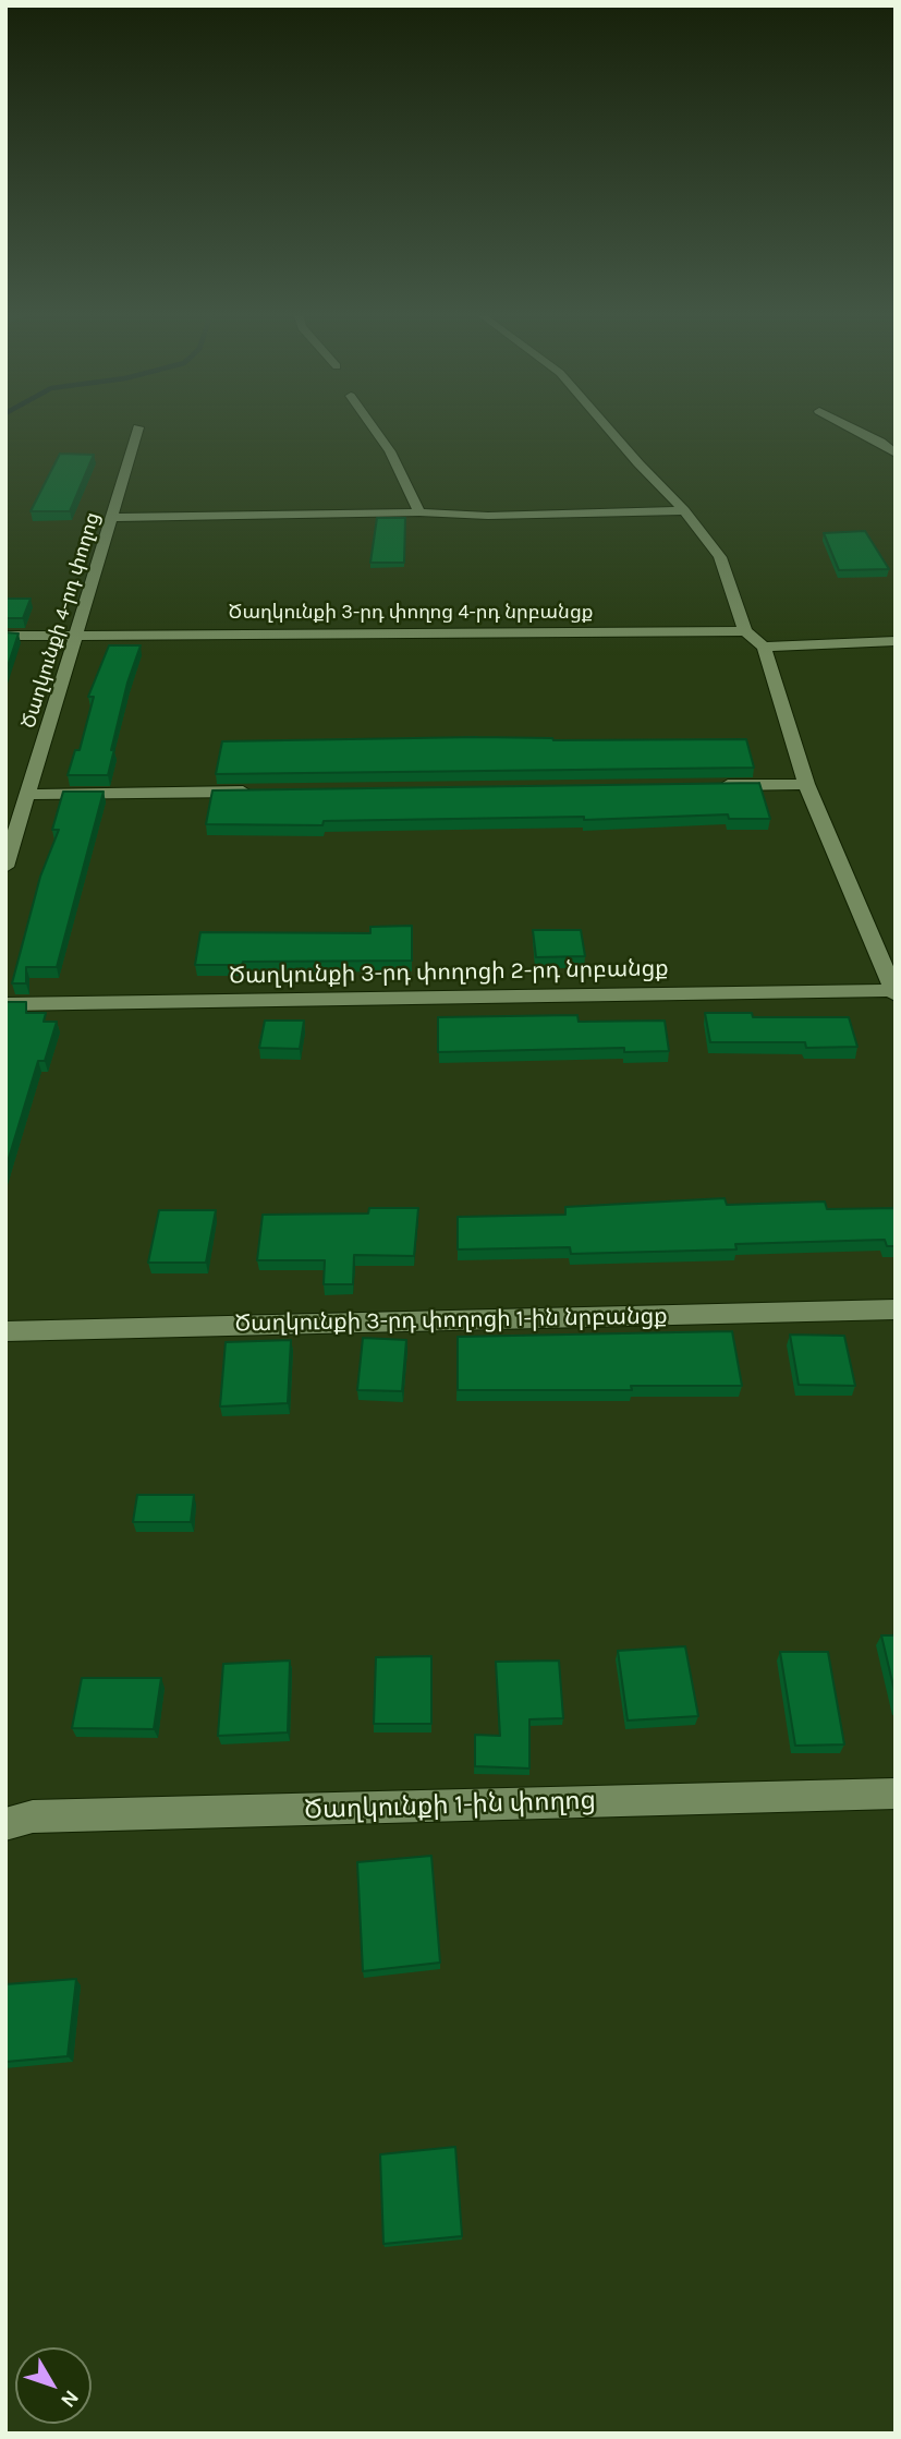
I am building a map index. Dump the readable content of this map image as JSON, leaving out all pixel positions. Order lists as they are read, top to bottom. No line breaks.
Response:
{"streets":{"street":["Ծաղկունքի 3-րդ փողոց 4-րդ նրբանցք","Ծաղկունքի 4-րդ փողոց","Ծաղկունքի 3-րդ փողոցի 2-րդ նրբանցք","Ծաղկունքի 3-րդ փողոցի 1-ին նրբանցք","Ծաղկունքի 1-ին փողոց"]},"crossings":[["Ծաղկունքի 3-րդ փողոց 4-րդ նրբանցք","Ծաղկունքի 4-րդ փողոց"]],"north":"bottom right"}
